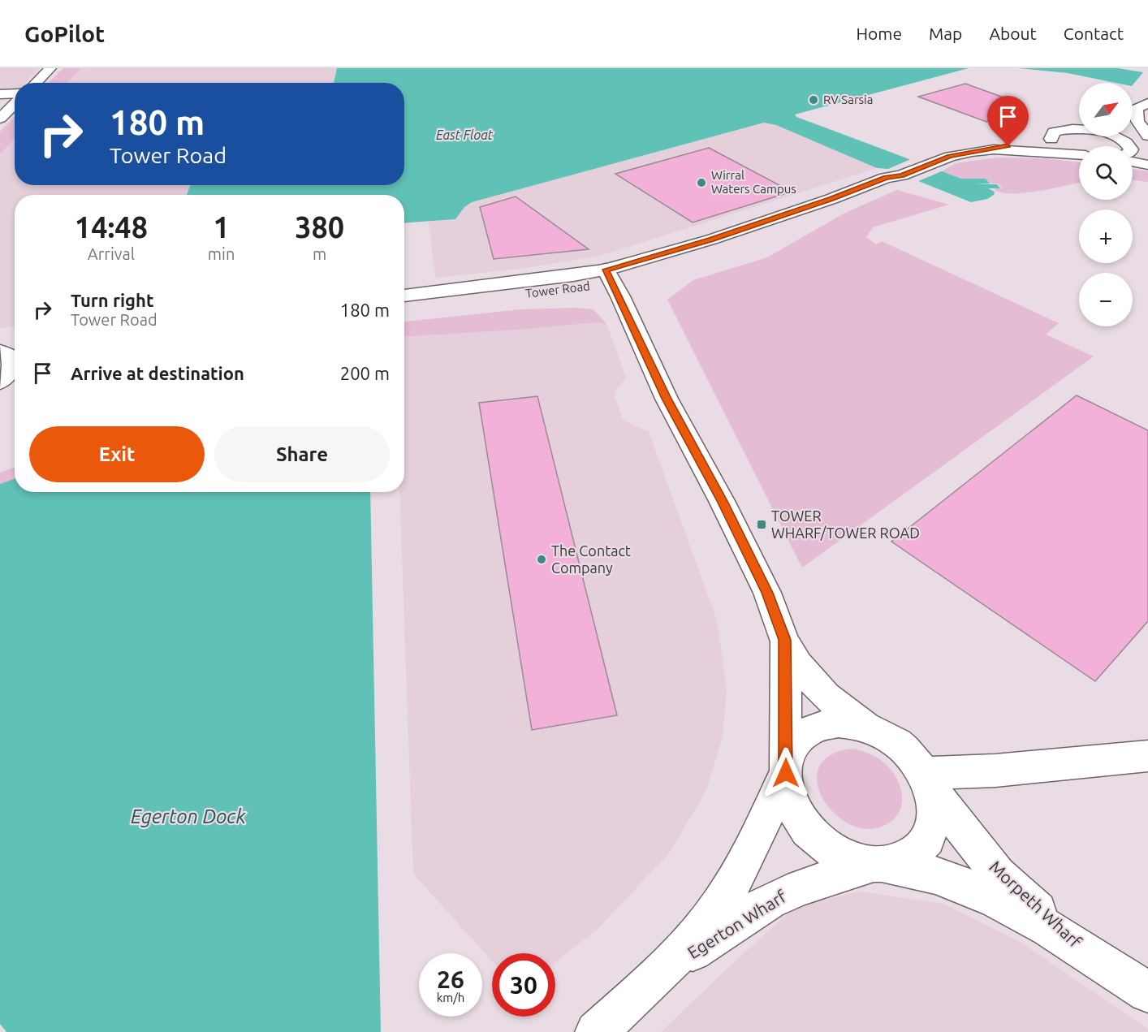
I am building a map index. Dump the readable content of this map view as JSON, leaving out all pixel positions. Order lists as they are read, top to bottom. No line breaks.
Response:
{"streets":{"main road":["Tower Road","Morpeth Wharf","Egerton Wharf"]},"crossings":[["Morpeth Wharf","Egerton Wharf"]],"water":["East Float","Egerton Dock"],"places":{"other":["RV Sarsia","Wirral Waters Campus","The Contact Company"],"transit":["TOWER WHARF/TOWER ROAD"]},"north":"top right","page":{"header":"GoPilot","nav":["Home","Map","About","Contact"],"map_buttons":["+","−"],"turn":["180 m","Tower Road"],"eta":["14:48","Arrival","1","min","380","m"],"list":[{"name":"Turn right","note":"Tower Road","value":"180 m"},{"name":"Arrive at destination","value":"200 m"}],"buttons":["Exit","Share"],"speed":"26 km/h","limit":"30"}}
